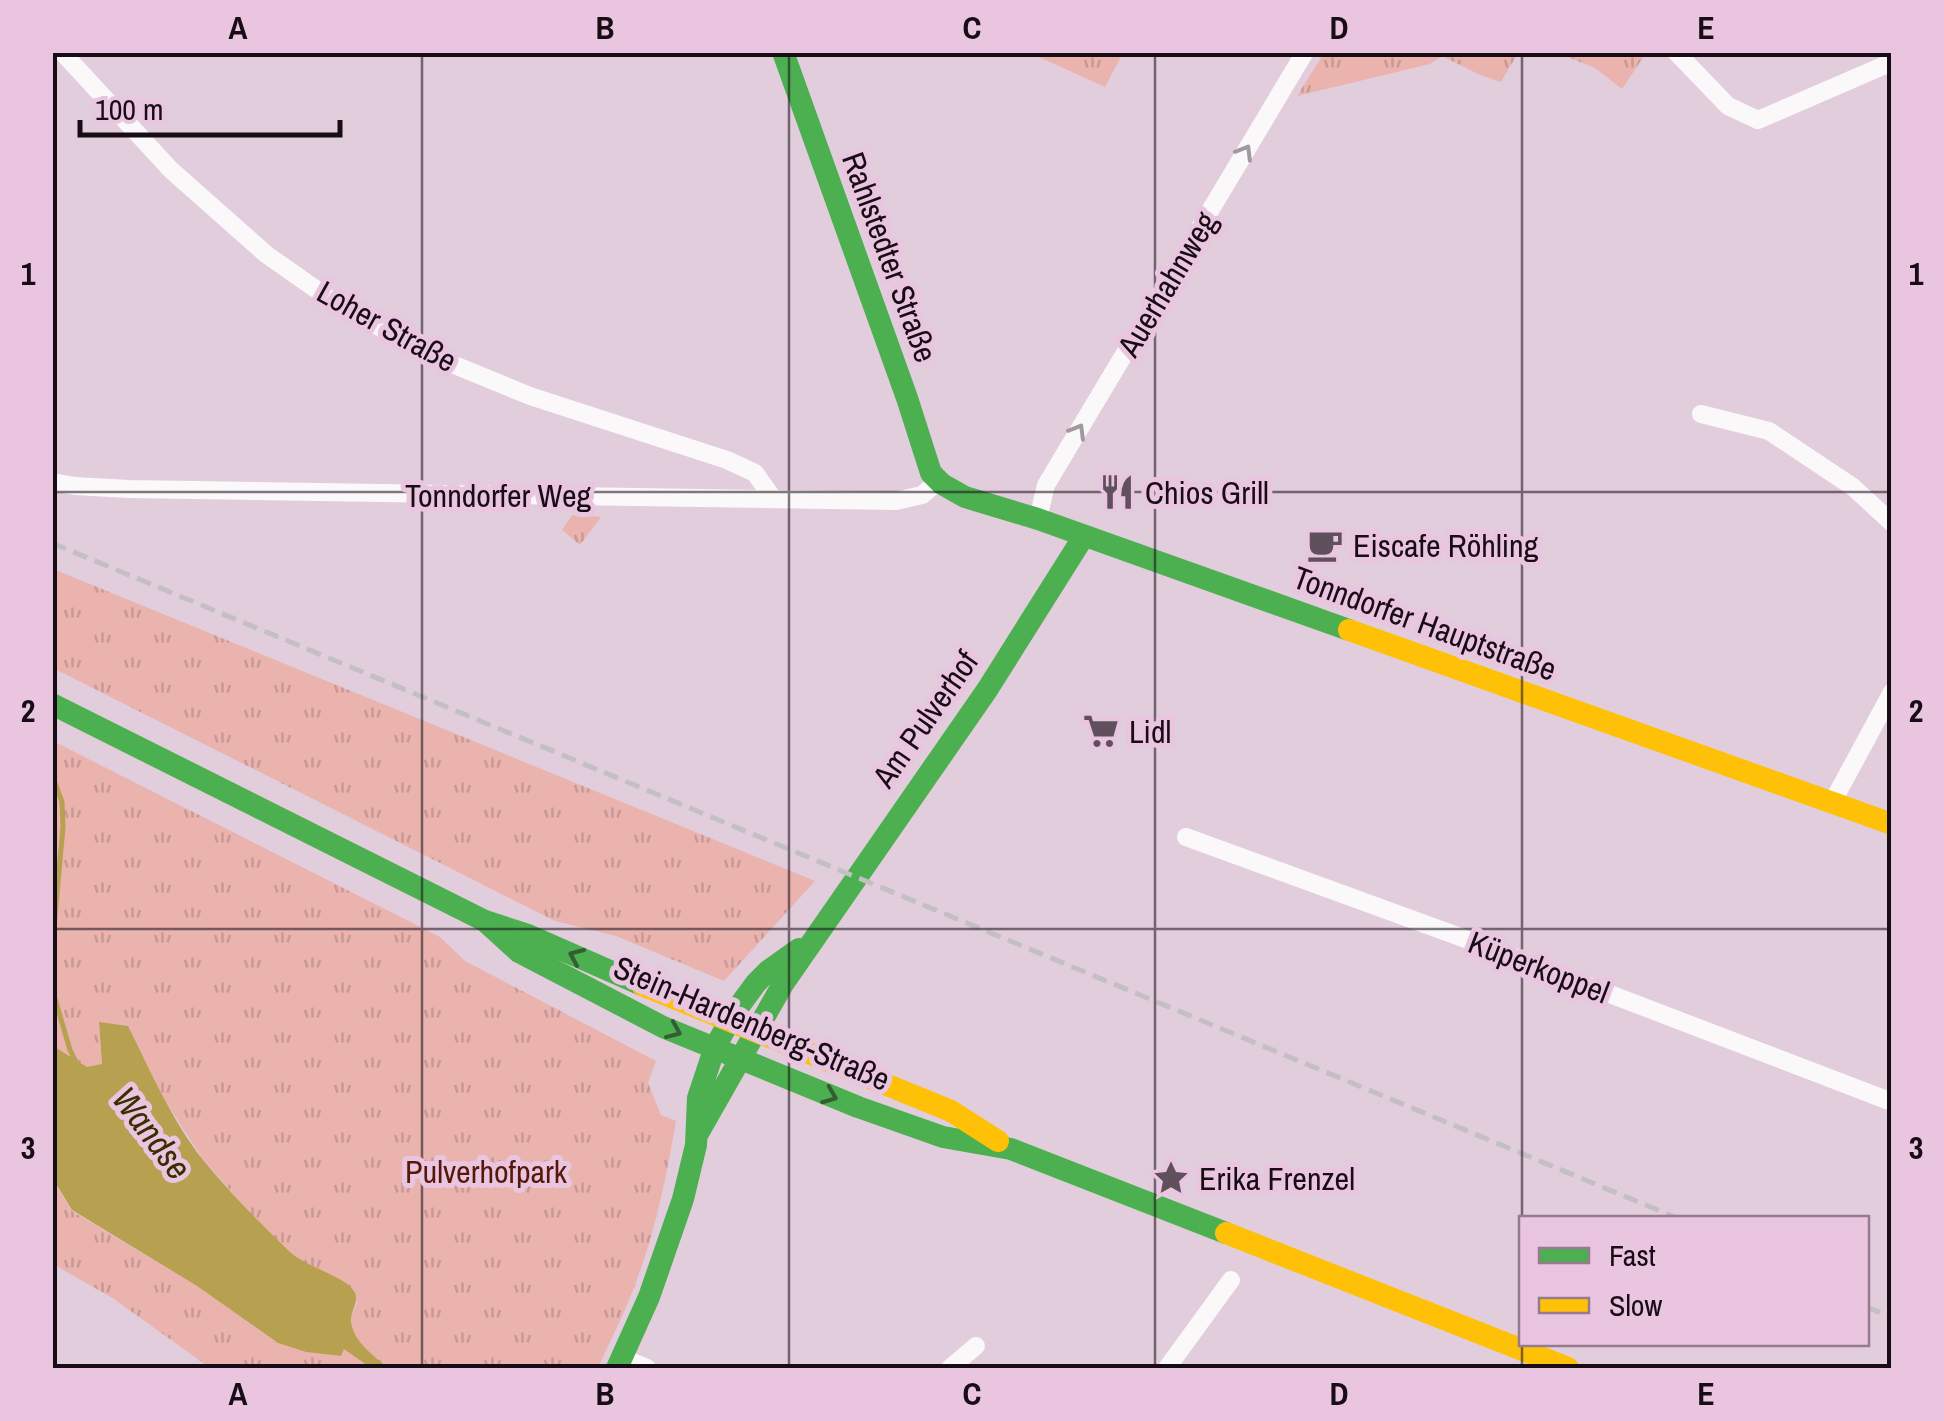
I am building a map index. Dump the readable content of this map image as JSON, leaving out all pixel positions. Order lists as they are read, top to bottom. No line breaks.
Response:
{"streets":{"main road":["Rahlstedter Straße","Tonndorfer Hauptstraße","Am Pulverhof","Stein-Hardenberg-Straße"],"street":["Auerhahnweg","Loher Straße","Tonndorfer Weg","Küperkoppel"]},"crossings":[["Rahlstedter Straße","Tonndorfer Weg"],["Rahlstedter Straße","Tonndorfer Hauptstraße"],["Auerhahnweg","Tonndorfer Hauptstraße"],["Loher Straße","Tonndorfer Weg"],["Tonndorfer Weg","Tonndorfer Hauptstraße"],["Tonndorfer Hauptstraße","Am Pulverhof"],["Am Pulverhof","Stein-Hardenberg-Straße"]],"one_way":["Auerhahnweg"],"water":["Wandse"],"parks":["Pulverhofpark"],"places":{"restaurant":["Chios Grill"],"cafe":["Eiscafe Röhling"],"supermarket":["Lidl"],"place":["Erika Frenzel"]},"legend":["Fast","Slow"],"scale_bar":"100 m","grid":{"columns":["A","B","C","D","E"],"rows":["1","2","3"]}}
